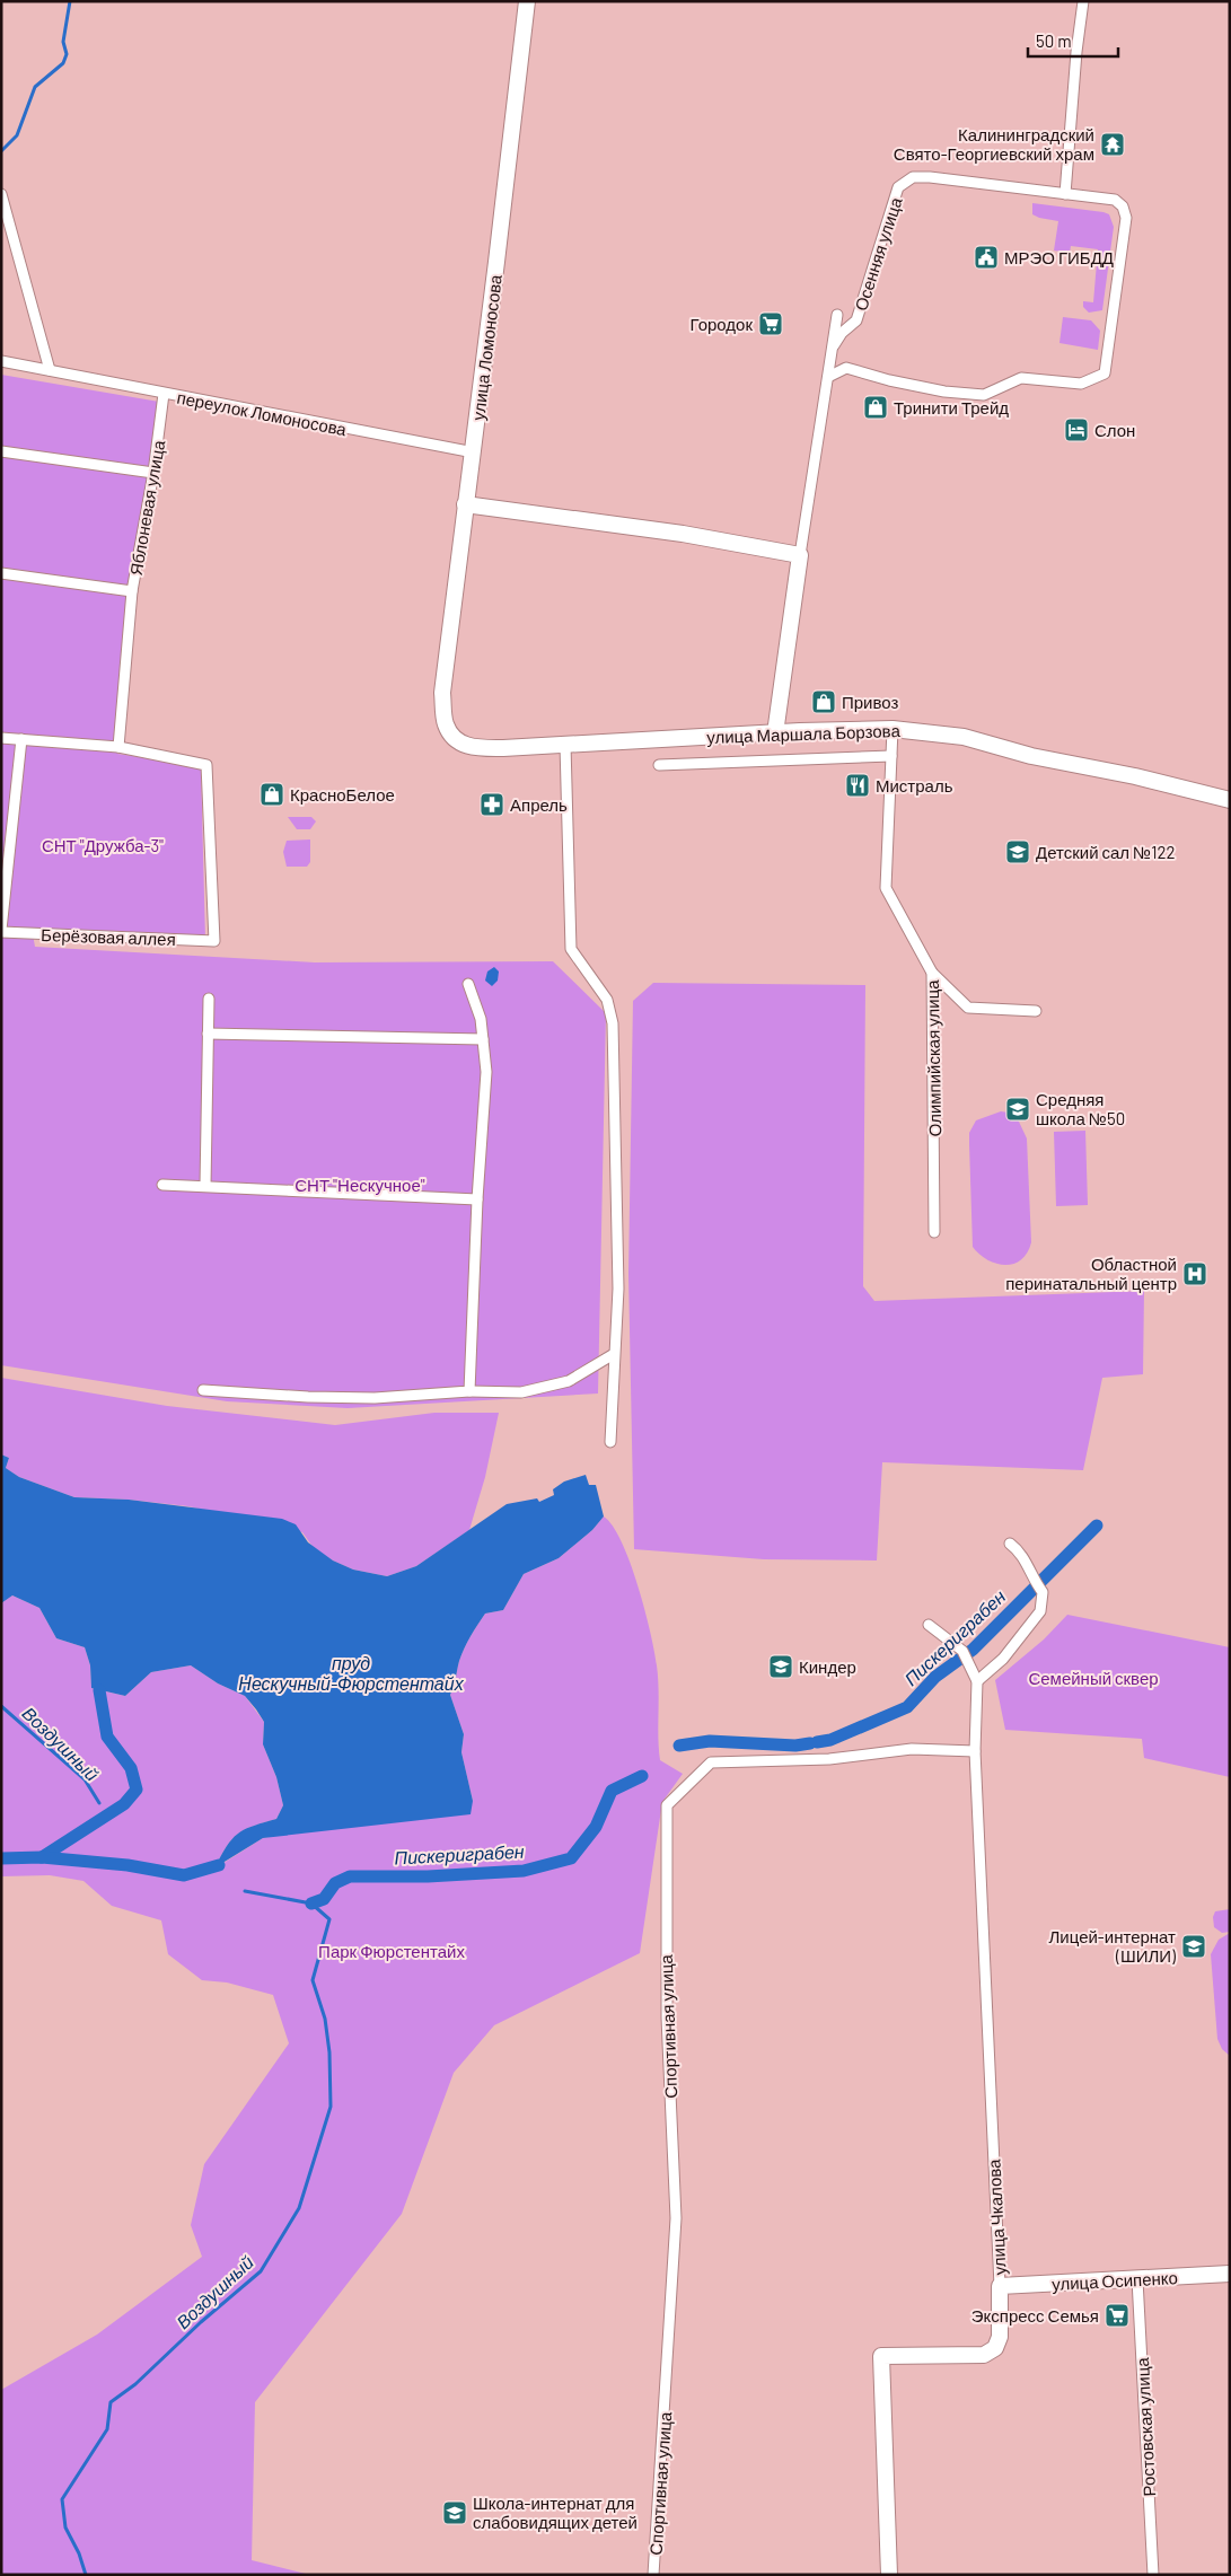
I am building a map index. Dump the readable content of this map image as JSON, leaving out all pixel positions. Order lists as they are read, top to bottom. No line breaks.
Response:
{"streets":{"main road":["Осенняя улица","улица Ломоносова","улица Маршала Борзова","улица Чкалова","улица Осипенко"],"street":["переулок Ломоносова","Яблоневая улица","Берёзовая аллея","Олимпийская улица","Спортивная улица","Ростовская улица"]},"crossings":[["Осенняя улица","улица Маршала Борзова"],["улица Ломоносова","переулок Ломоносова"],["улица Ломоносова","улица Маршала Борзова"],["переулок Ломоносова","Яблоневая улица"],["улица Маршала Борзова","Олимпийская улица"],["Спортивная улица","улица Чкалова"],["улица Чкалова","улица Осипенко"],["улица Осипенко","Ростовская улица"]],"water":["Пискериграбен","пруд Нескучный-Фюрстентайх","Воздушный"],"parks":["СНТ \"Дружба-3\"","СНТ \"Нескучное\"","Семейный сквер","Парк Фюрстентайх"],"places":{"temple":["Калининградский Свято-Георгиевский храм"],"public building":["МРЭО ГИБДД"],"supermarket":["Городок","Экспресс Семья"],"shop":["Тринити Трейд","Привоз","КрасноБелое"],"hotel":["Слон"],"restaurant":["Мистраль"],"pharmacy":["Апрель"],"school or university":["Детский сал №122","Средняя школа №50","Киндер","Лицей-интернат (ШИЛИ)","Школа-интернат для слабовидящих детей"],"hospital":["Областной перинатальный центр"]},"scale_bar":"50 m"}
